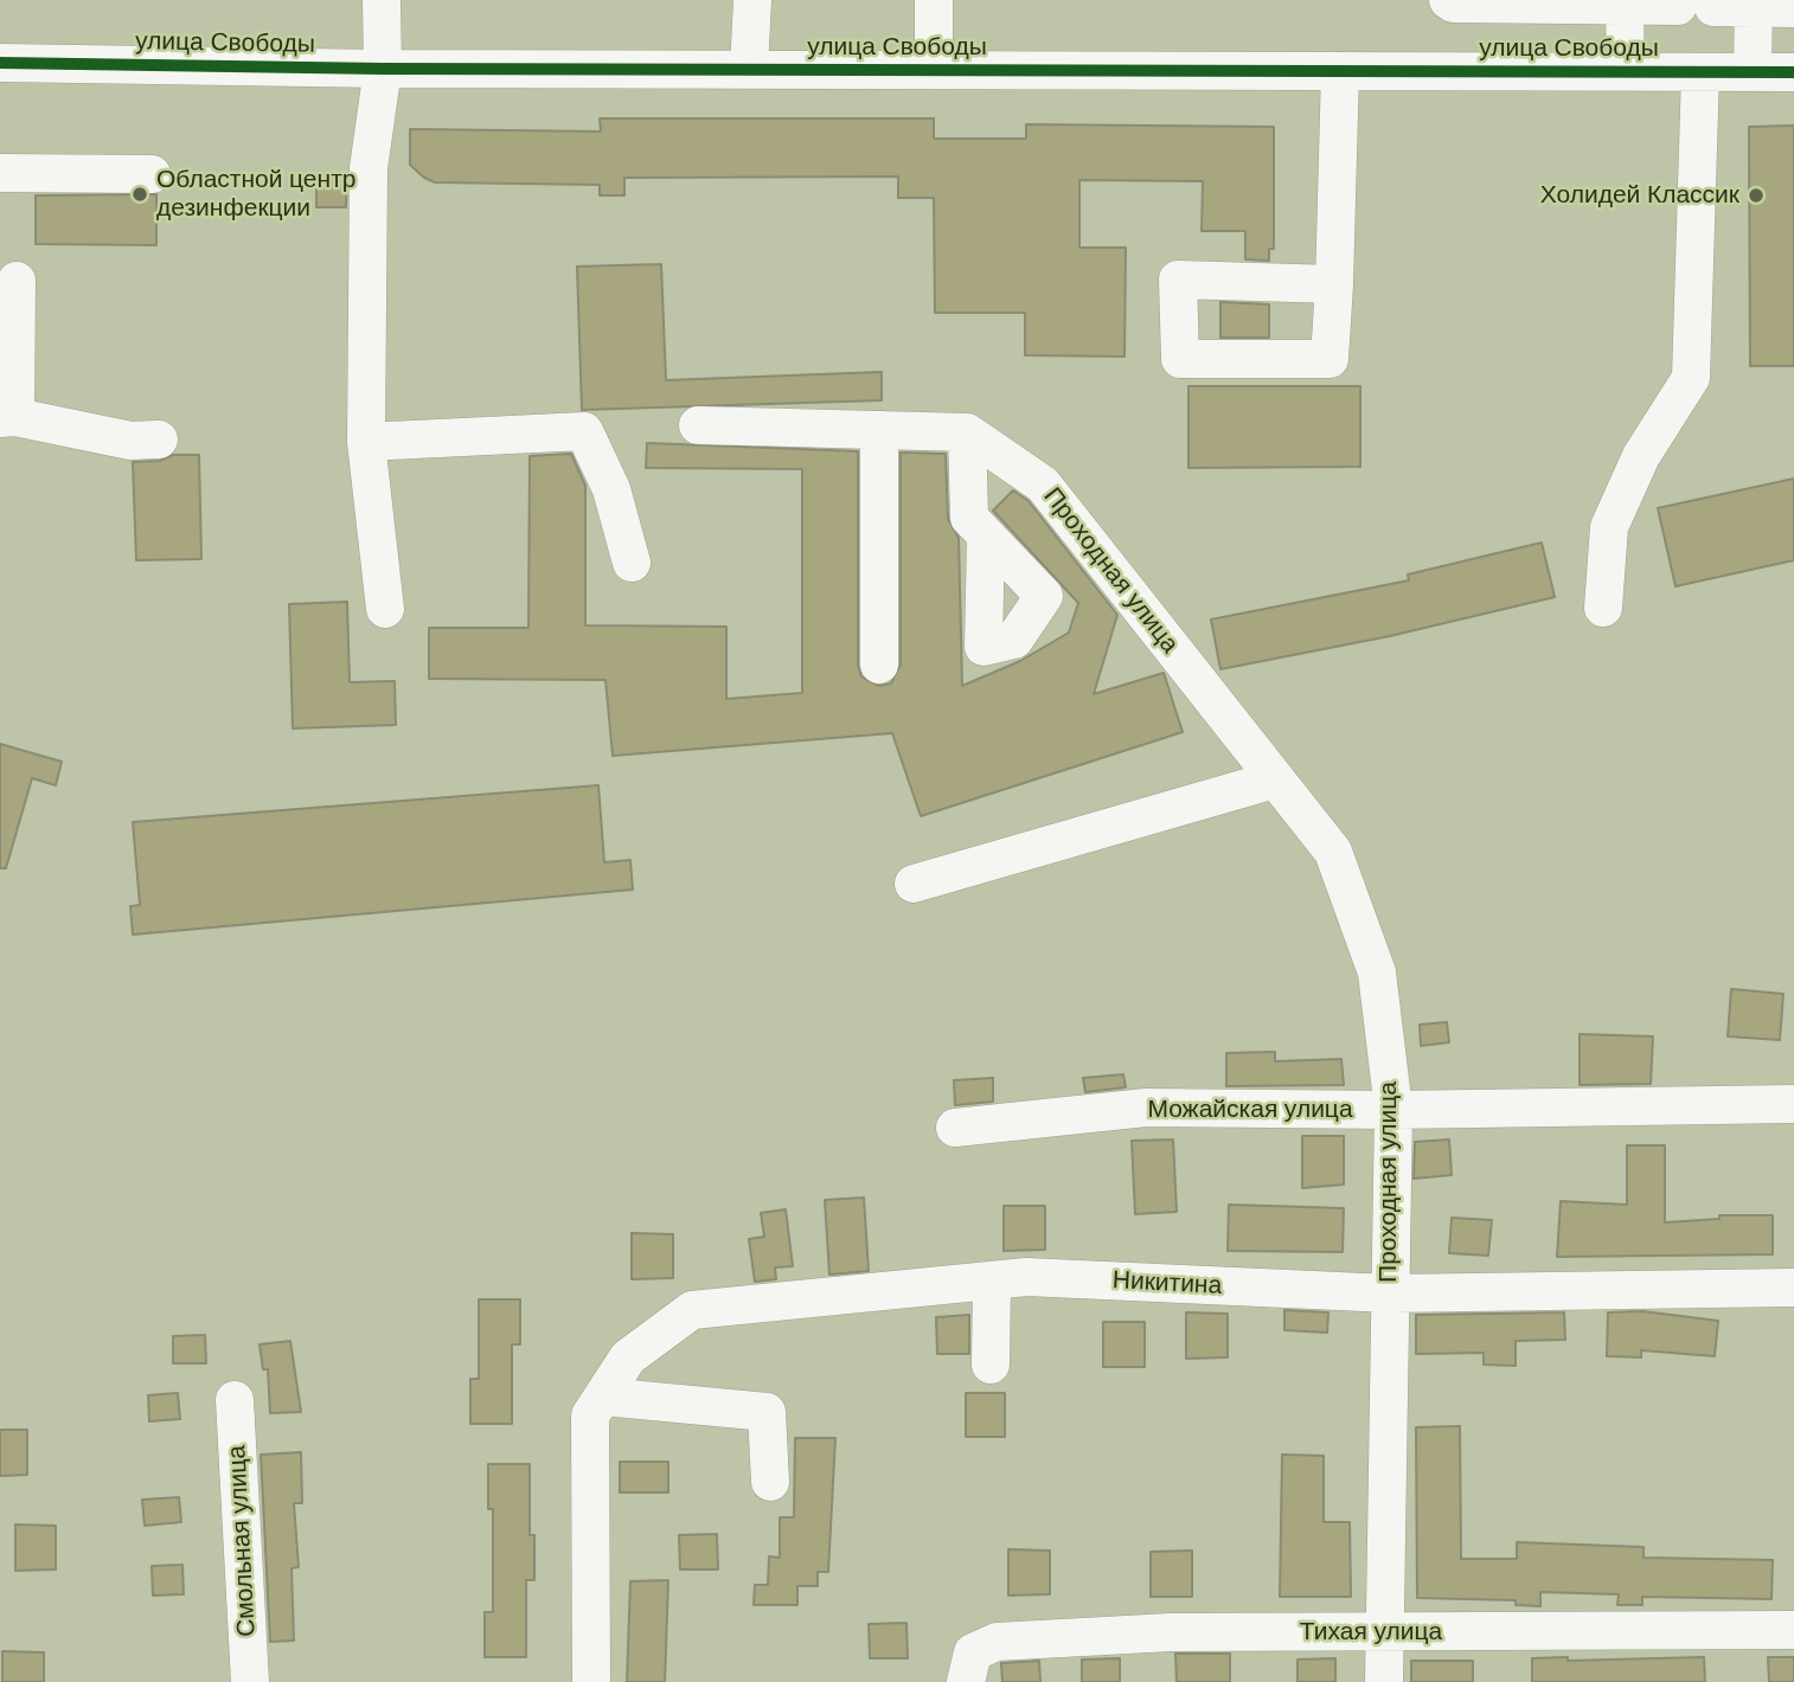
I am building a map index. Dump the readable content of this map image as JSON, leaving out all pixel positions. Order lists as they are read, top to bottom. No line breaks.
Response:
{"streets":{"street":["улица Свободы","Проходная улица","Можайская улица","Никитина","Смольная улица","Тихая улица"]},"crossings":[["Проходная улица","Можайская улица"],["Проходная улица","Никитина"],["Проходная улица","Тихая улица"]],"places":["Областной центр дезинфекции","Холидей Классик"]}
